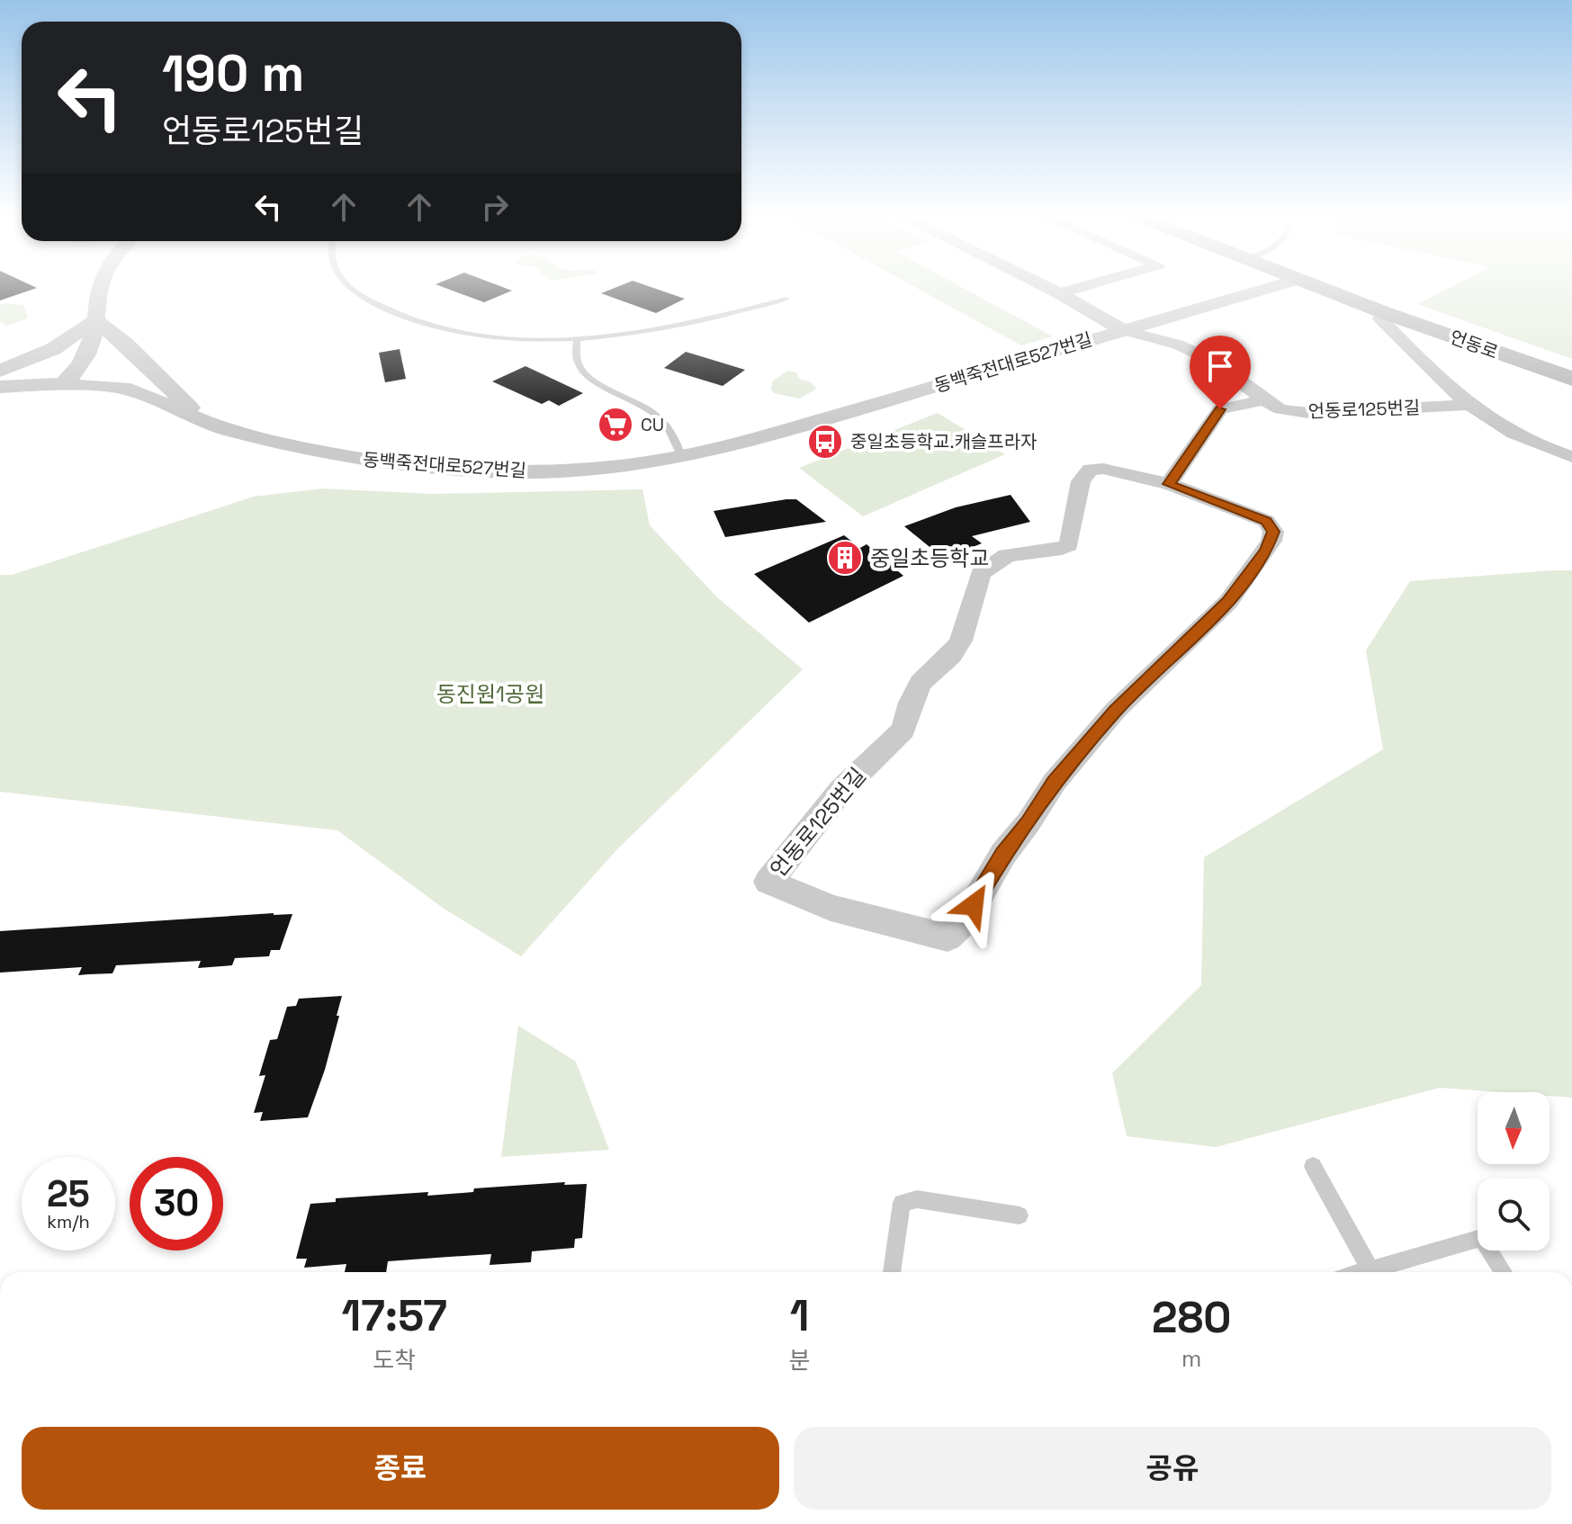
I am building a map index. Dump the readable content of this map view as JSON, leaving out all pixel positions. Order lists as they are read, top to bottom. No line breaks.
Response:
{"streets":{"main road":["언동로"],"street":["동백죽전대로527번길","언동로125번길"]},"crossings":[["언동로","언동로125번길"],["동백죽전대로527번길","언동로125번길"]],"parks":["동진원1공원"],"places":{"supermarket":["CU"],"bus stop":["중일초등학교.캐슬프라자"],"building":["중일초등학교"]},"north":"bottom","page":{"turn":["190 m","언동로125번길"],"speed":"25 km/h","limit":"30","eta":["17:57","도착","1","분","280","m"],"buttons":["종료","공유"]}}
